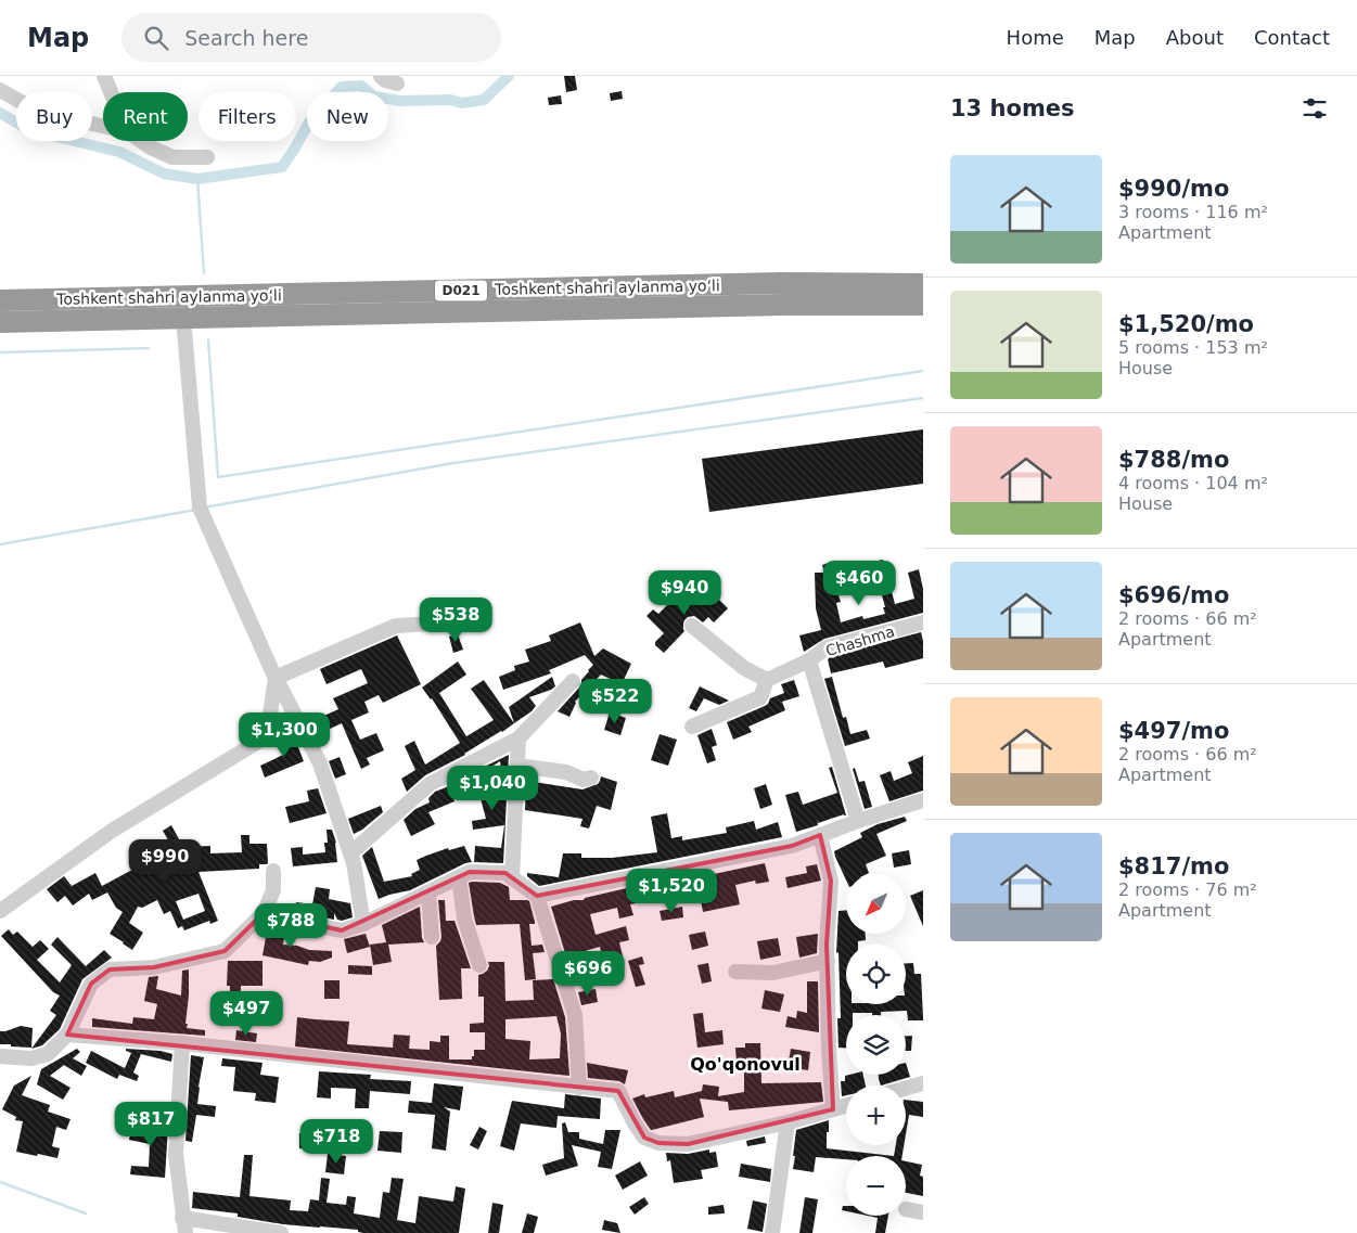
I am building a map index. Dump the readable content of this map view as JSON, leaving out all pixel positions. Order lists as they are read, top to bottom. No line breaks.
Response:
{"streets":{"highway":["Toshkent shahri aylanma yoʻli","D021"],"street":["Chashma"]},"districts":["Qo'qonovul"],"north":"bottom left","page":{"header":"Map","search":"Search here","nav":["Home","Map","About","Contact"],"heading":"13 homes","chip":["Buy","Rent","Filters","New"],"list":[{"name":"$990/mo","note":"3 rooms · 116 m² · Apartment"},{"name":"$1,520/mo","note":"5 rooms · 153 m² · House"},{"name":"$788/mo","note":"4 rooms · 104 m² · House"},{"name":"$696/mo","note":"2 rooms · 66 m² · Apartment"},{"name":"$497/mo","note":"2 rooms · 66 m² · Apartment"},{"name":"$817/mo","note":"2 rooms · 76 m² · Apartment"}],"price":["$460","$940","$538","$522","$1,300","$1,040","$990","$1,520","$788","$696","$497","$817","$718"],"map_buttons":["+","−"]}}
